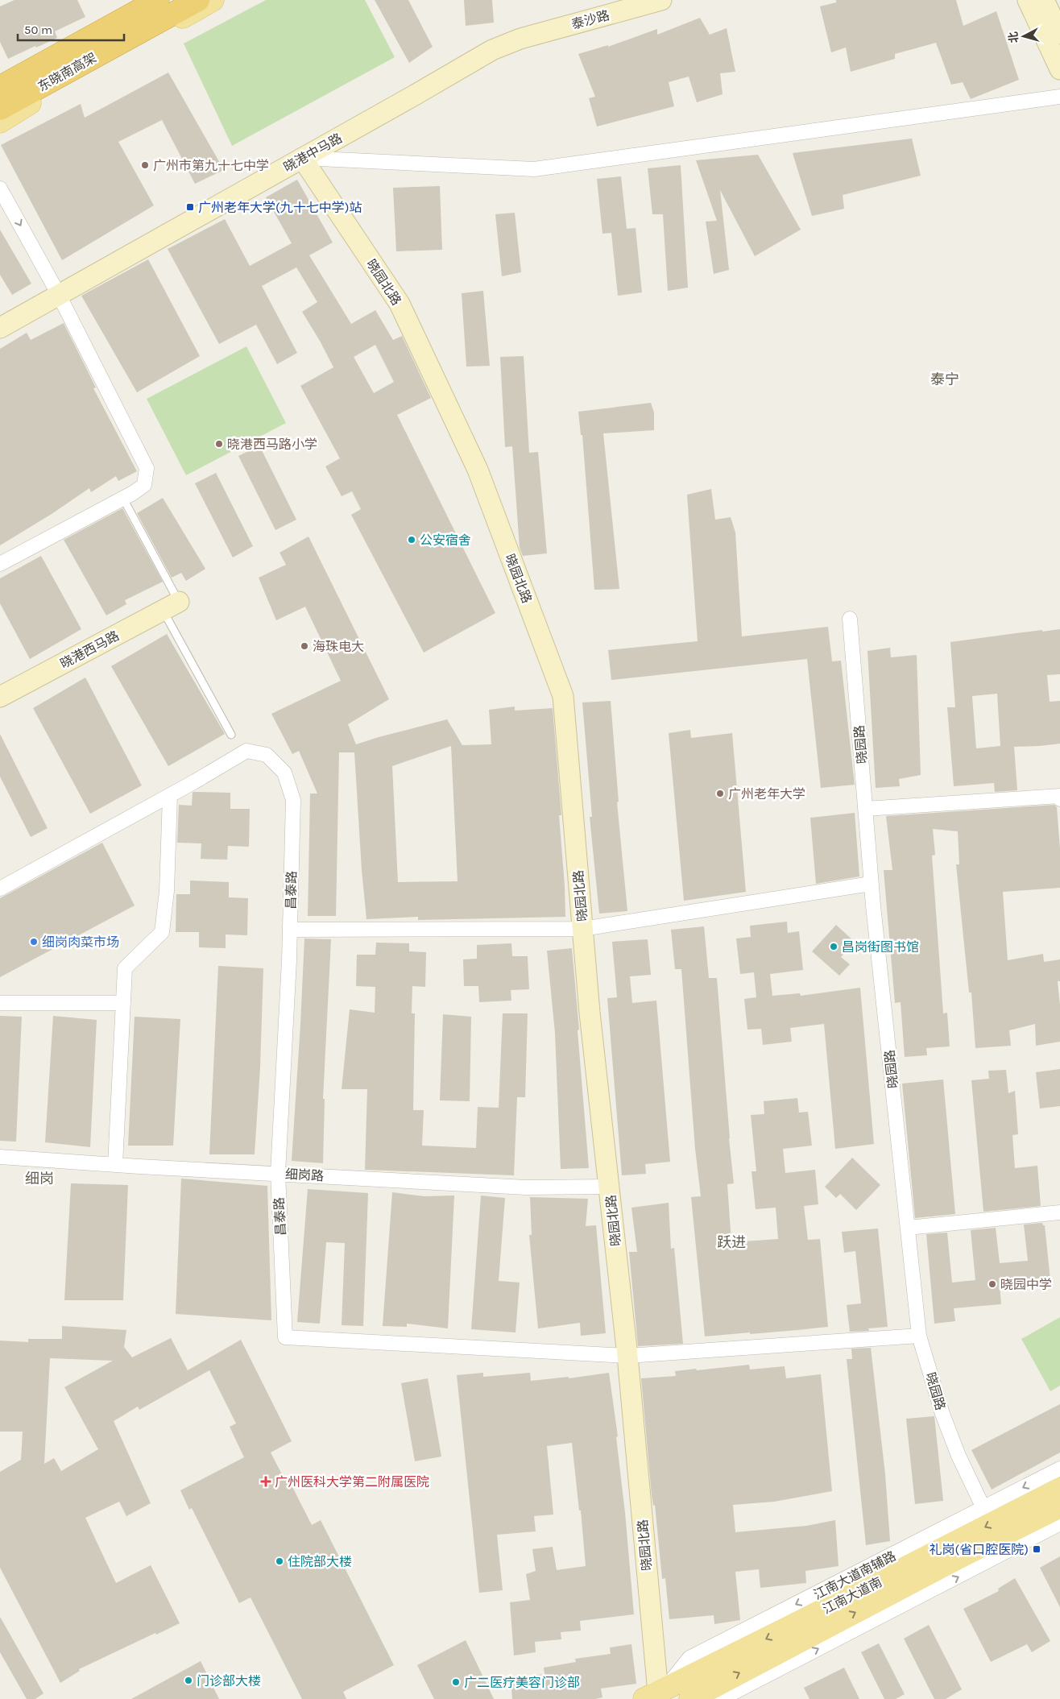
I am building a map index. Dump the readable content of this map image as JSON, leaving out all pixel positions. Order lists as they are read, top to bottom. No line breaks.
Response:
{"streets":{"highway":["东晓南高架"],"main road":["江南大道南"],"street":["泰沙路","晓港中马路","晓园北路","晓港西马路","晓园路","昌泰路","细岗路","江南大道南辅路"]},"crossings":[["泰沙路","晓港中马路"],["晓港中马路","晓园北路"],["晓园北路","昌泰路"],["晓园北路","细岗路"],["晓园北路","江南大道南"],["晓园路","江南大道南辅路"],["昌泰路","细岗路"],["江南大道南辅路","江南大道南"]],"districts":["泰宁","细岗","跃进"],"places":{"other":["广州市第九十七中学","晓港西马路小学","公安宿舍","海珠电大","广州老年大学","细岗肉菜市场","昌岗街图书馆","晓园中学","住院部大楼","门诊部大楼","广二医疗美容门诊部"],"transit":["广州老年大学(九十七中学)站","礼岗(省口腔医院)"],"health":["广州医科大学第二附属医院"]},"scale_bar":"50 m","north":"left"}
